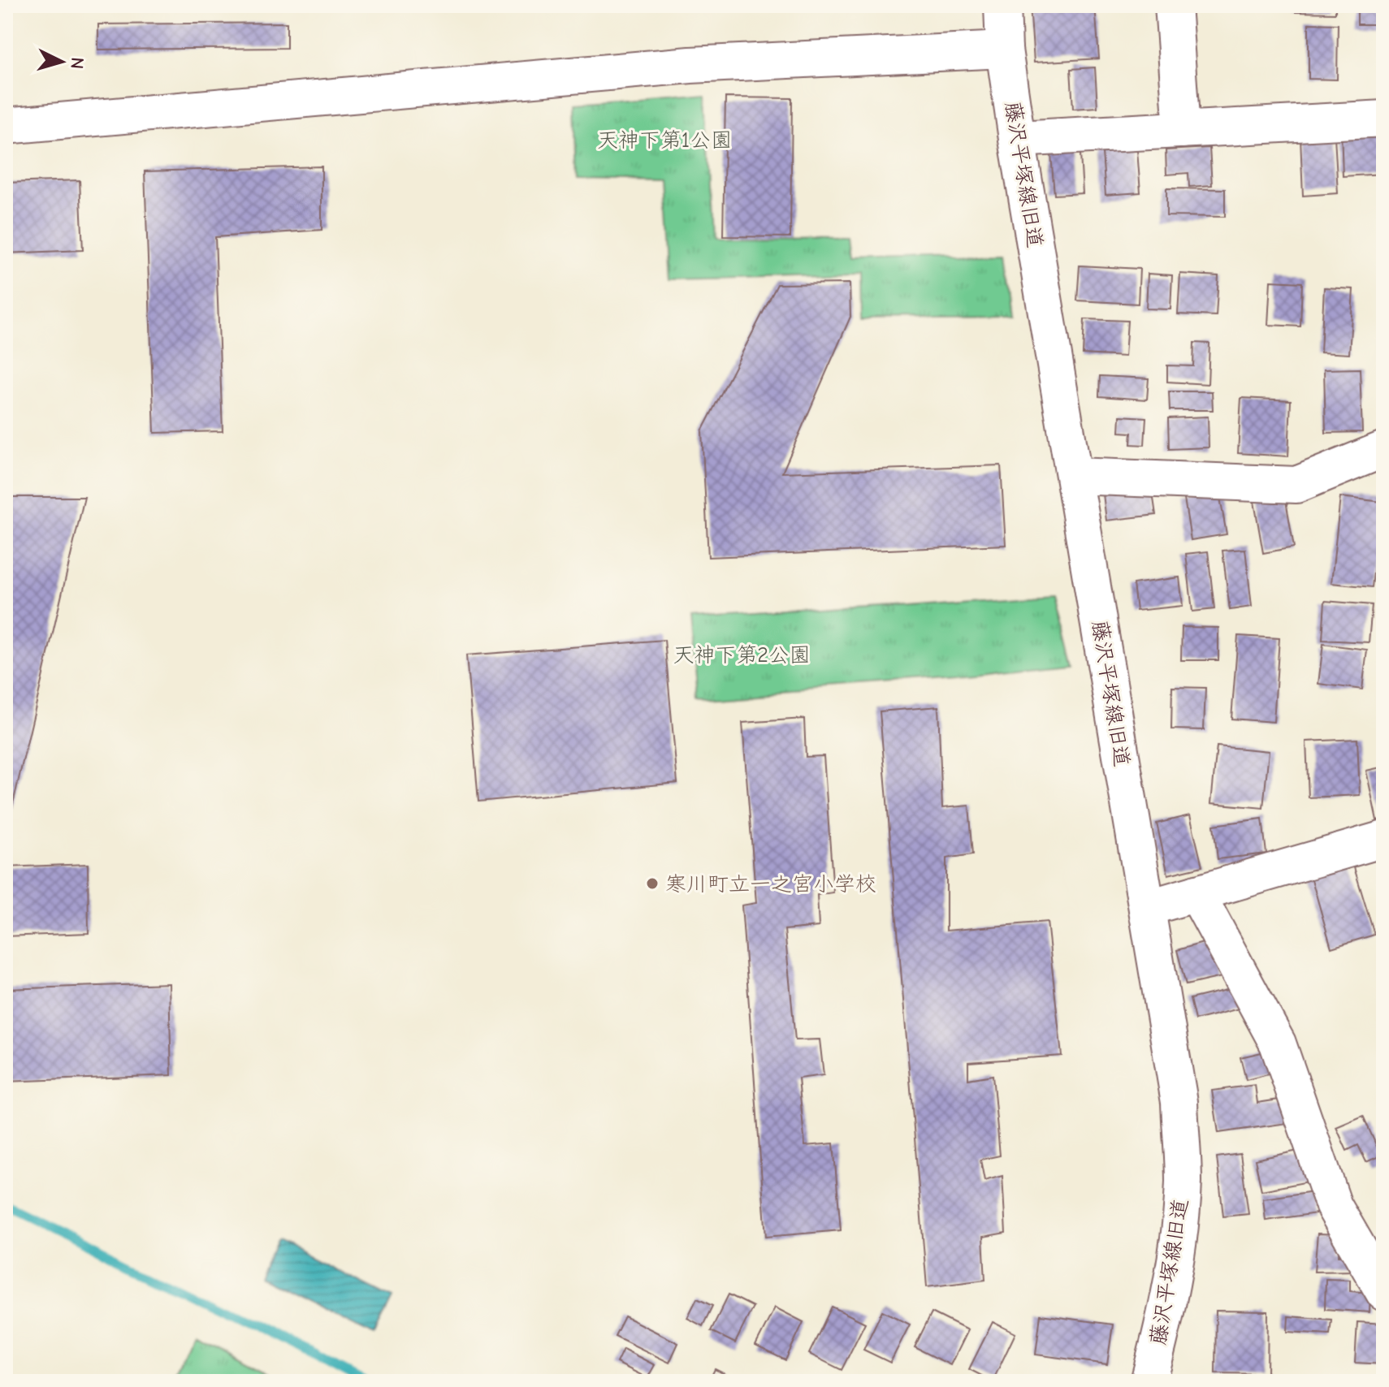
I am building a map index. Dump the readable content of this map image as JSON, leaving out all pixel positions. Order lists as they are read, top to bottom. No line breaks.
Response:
{"streets":{"street":["藤沢平塚線旧道"]},"parks":["天神下第1公園","天神下第2公園"],"places":["寒川町立一之宮小学校"],"north":"right"}
